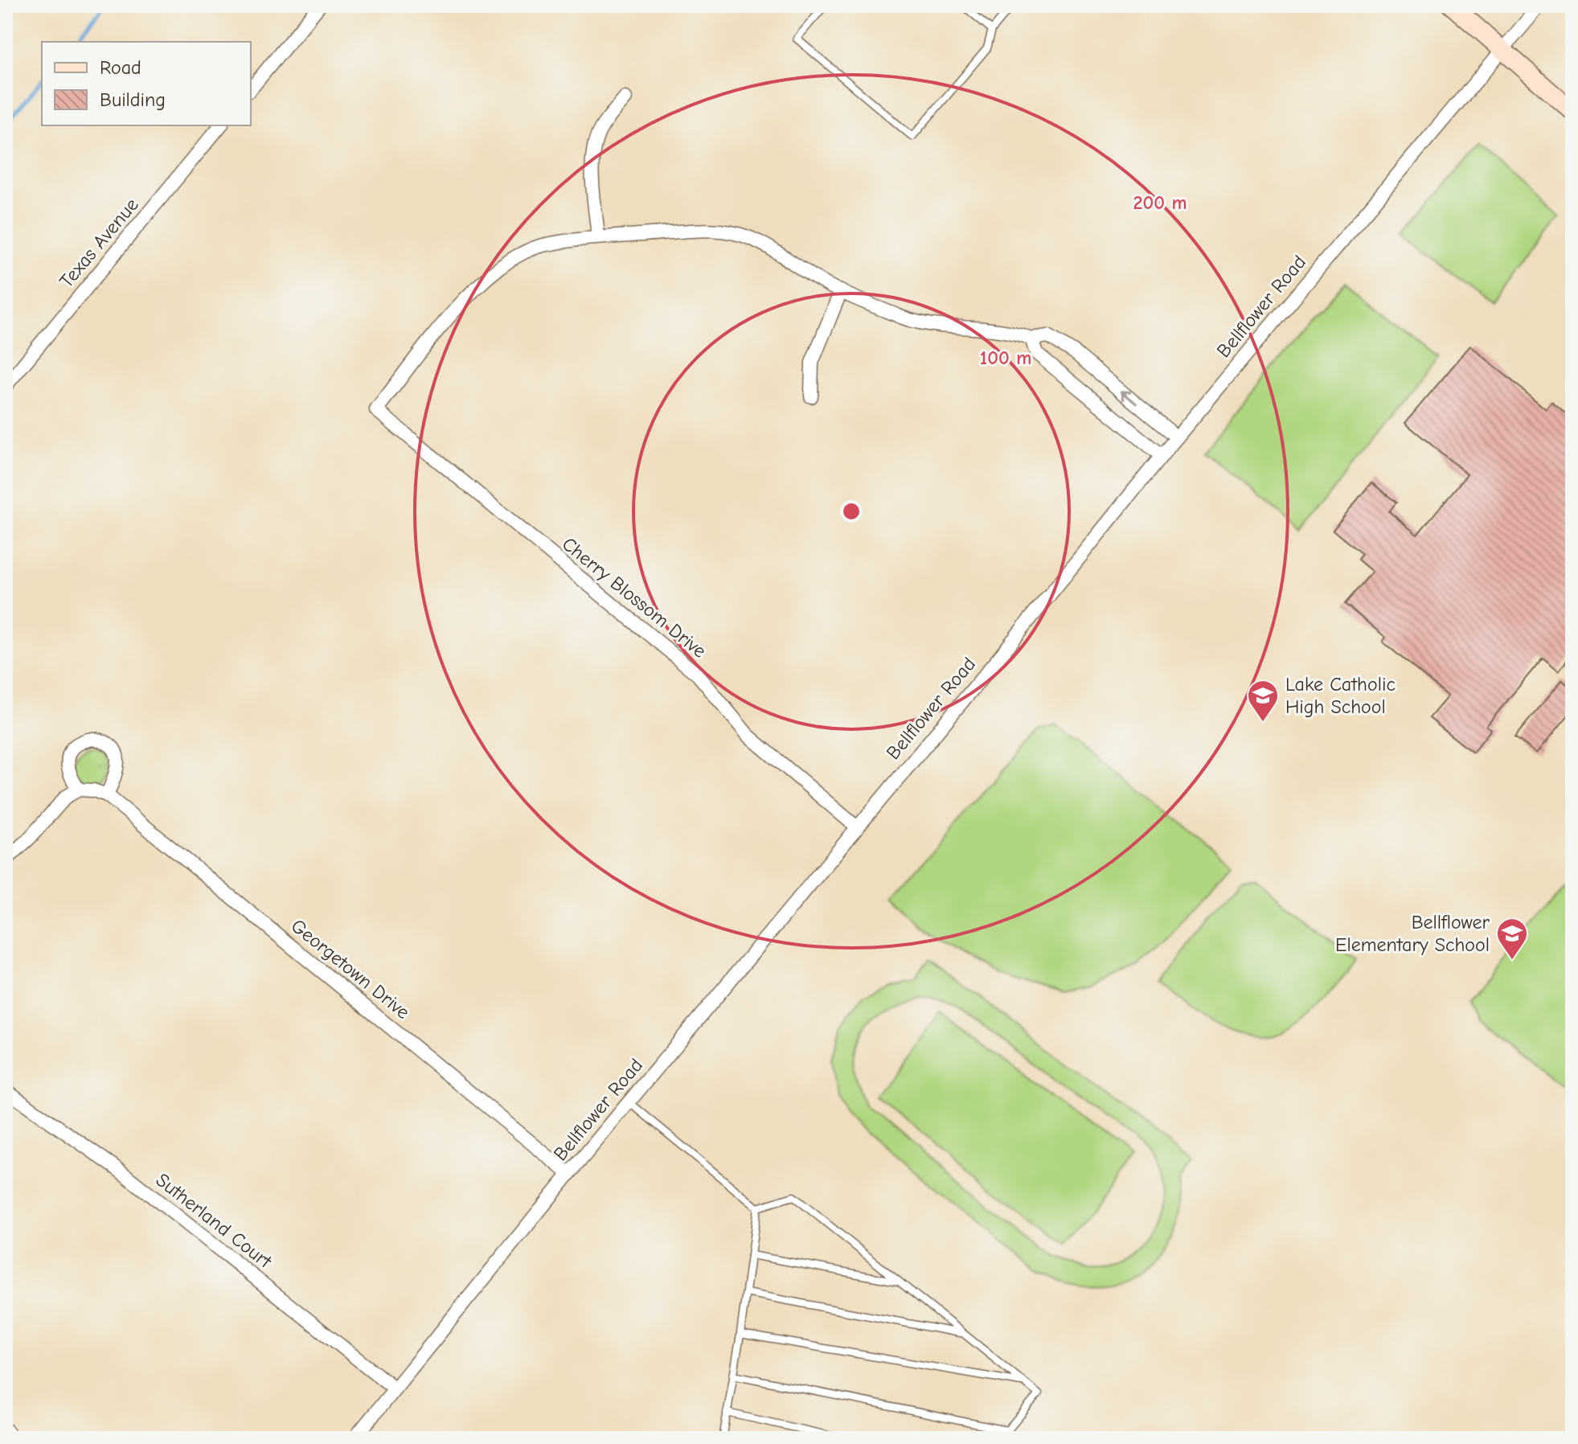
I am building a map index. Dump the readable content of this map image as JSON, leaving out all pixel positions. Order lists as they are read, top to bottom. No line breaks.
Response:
{"streets":{"street":["Texas Avenue","Bellflower Road","Cherry Blossom Drive","Georgetown Drive","Sutherland Court"]},"crossings":[["Bellflower Road","Cherry Blossom Drive"],["Bellflower Road","Georgetown Drive"],["Bellflower Road","Sutherland Court"]],"places":{"school or university":["Lake Catholic High School","Bellflower Elementary School"]},"legend":["Road","Building"],"rings":["200 m","100 m"]}
